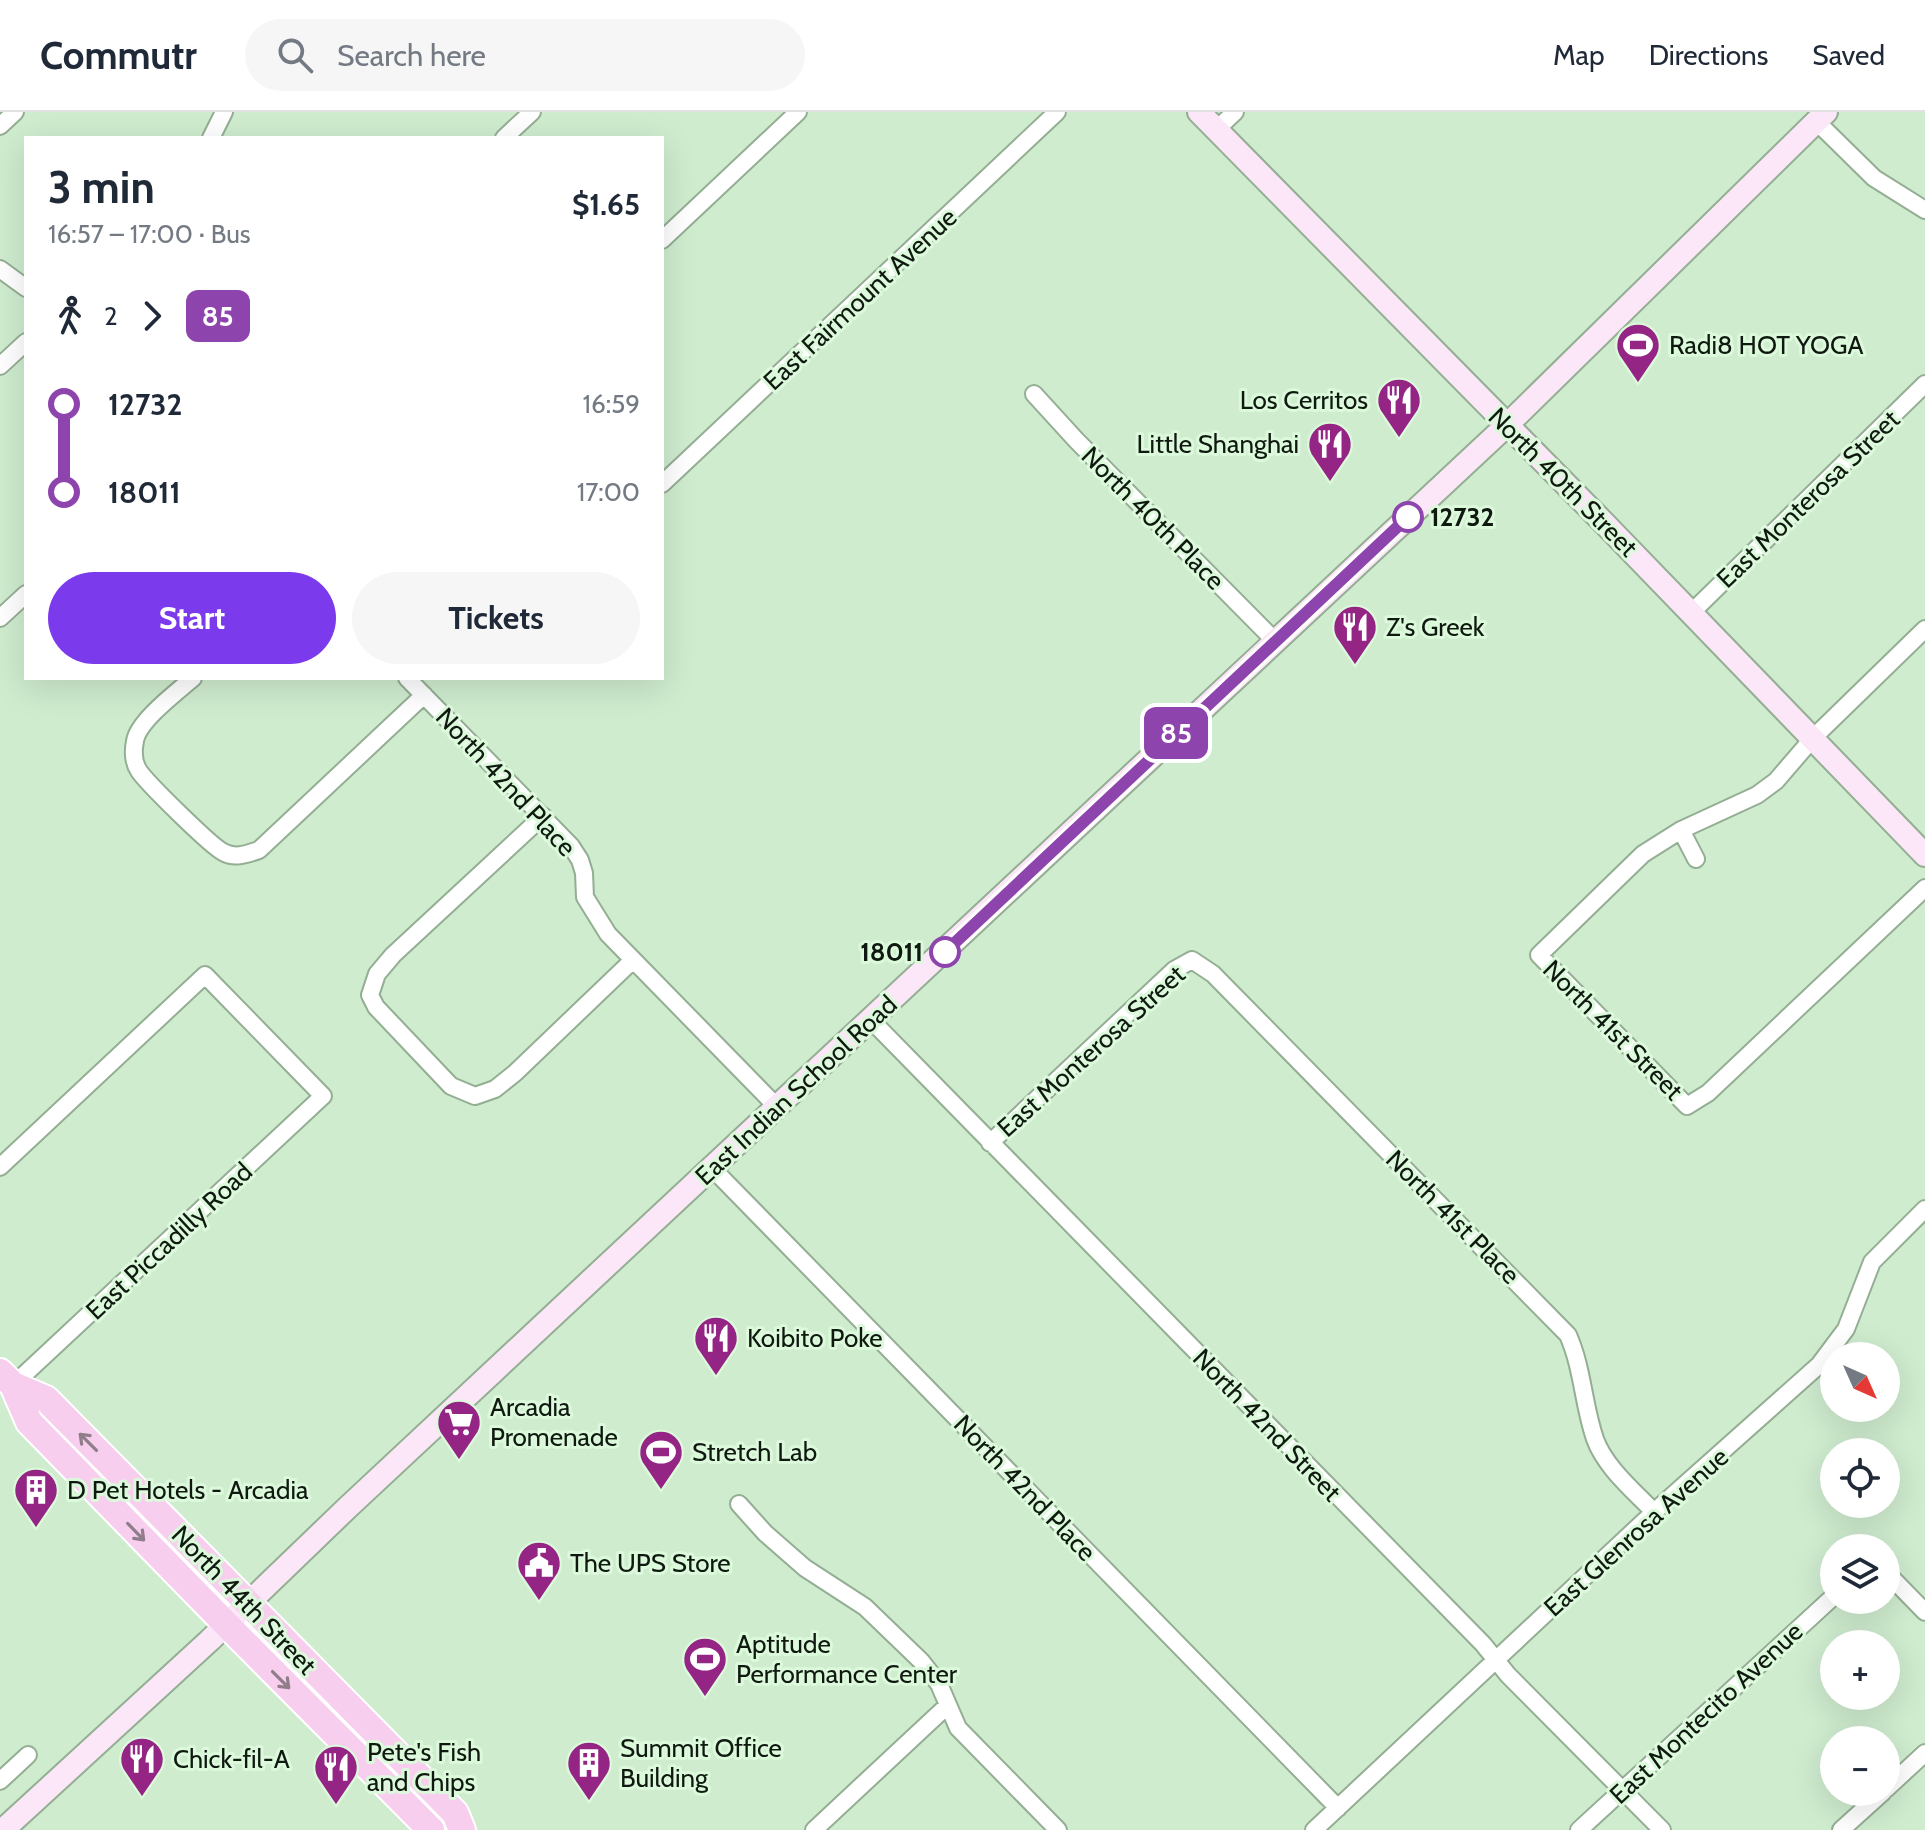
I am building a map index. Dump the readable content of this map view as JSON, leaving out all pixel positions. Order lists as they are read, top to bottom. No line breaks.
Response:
{"streets":{"main road":["North 40th Street","East Indian School Road","North 44th Street"],"street":["East Fairmount Avenue","East Monterosa Street","North 40th Place","North 42nd Place","North 41st Street","North 41st Place","East Piccadilly Road","North 42nd Street","East Glenrosa Avenue","East Montecito Avenue"]},"crossings":[["North 40th Street","East Monterosa Street"],["North 40th Street","East Indian School Road"],["East Monterosa Street","North 41st Place"],["East Monterosa Street","North 42nd Street"],["North 40th Place","East Indian School Road"],["North 42nd Place","East Indian School Road"],["North 42nd Place","East Glenrosa Avenue"],["East Indian School Road","North 42nd Street"],["East Indian School Road","North 44th Street"],["North 41st Place","East Glenrosa Avenue"],["East Piccadilly Road","North 44th Street"],["North 42nd Street","East Glenrosa Avenue"],["North 42nd Street","East Montecito Avenue"]],"places":{"sports":["Radi8 HOT YOGA","Stretch Lab","Aptitude Performance Center"],"restaurant":["Los Cerritos","Little Shanghai","Z's Greek","Koibito Poke","Chick-fil-A","Pete's Fish and Chips"],"other":["12732","18011"],"supermarket":["Arcadia Promenade"],"building":["D Pet Hotels - Arcadia","Summit Office Building"],"public building":["The UPS Store"]},"lines":["bus line 85"],"north":"bottom right","page":{"header":"Commutr","search":"Search here","nav":["Map","Directions","Saved"],"on_map":"85","heading":["3 min","16:57 – 17:00 · Bus","$1.65"],"legs":["2","85"],"list":[{"name":"12732","value":"16:59"},{"name":"18011","value":"17:00"}],"buttons":["Start","Tickets"],"map_buttons":["+","−"]}}
